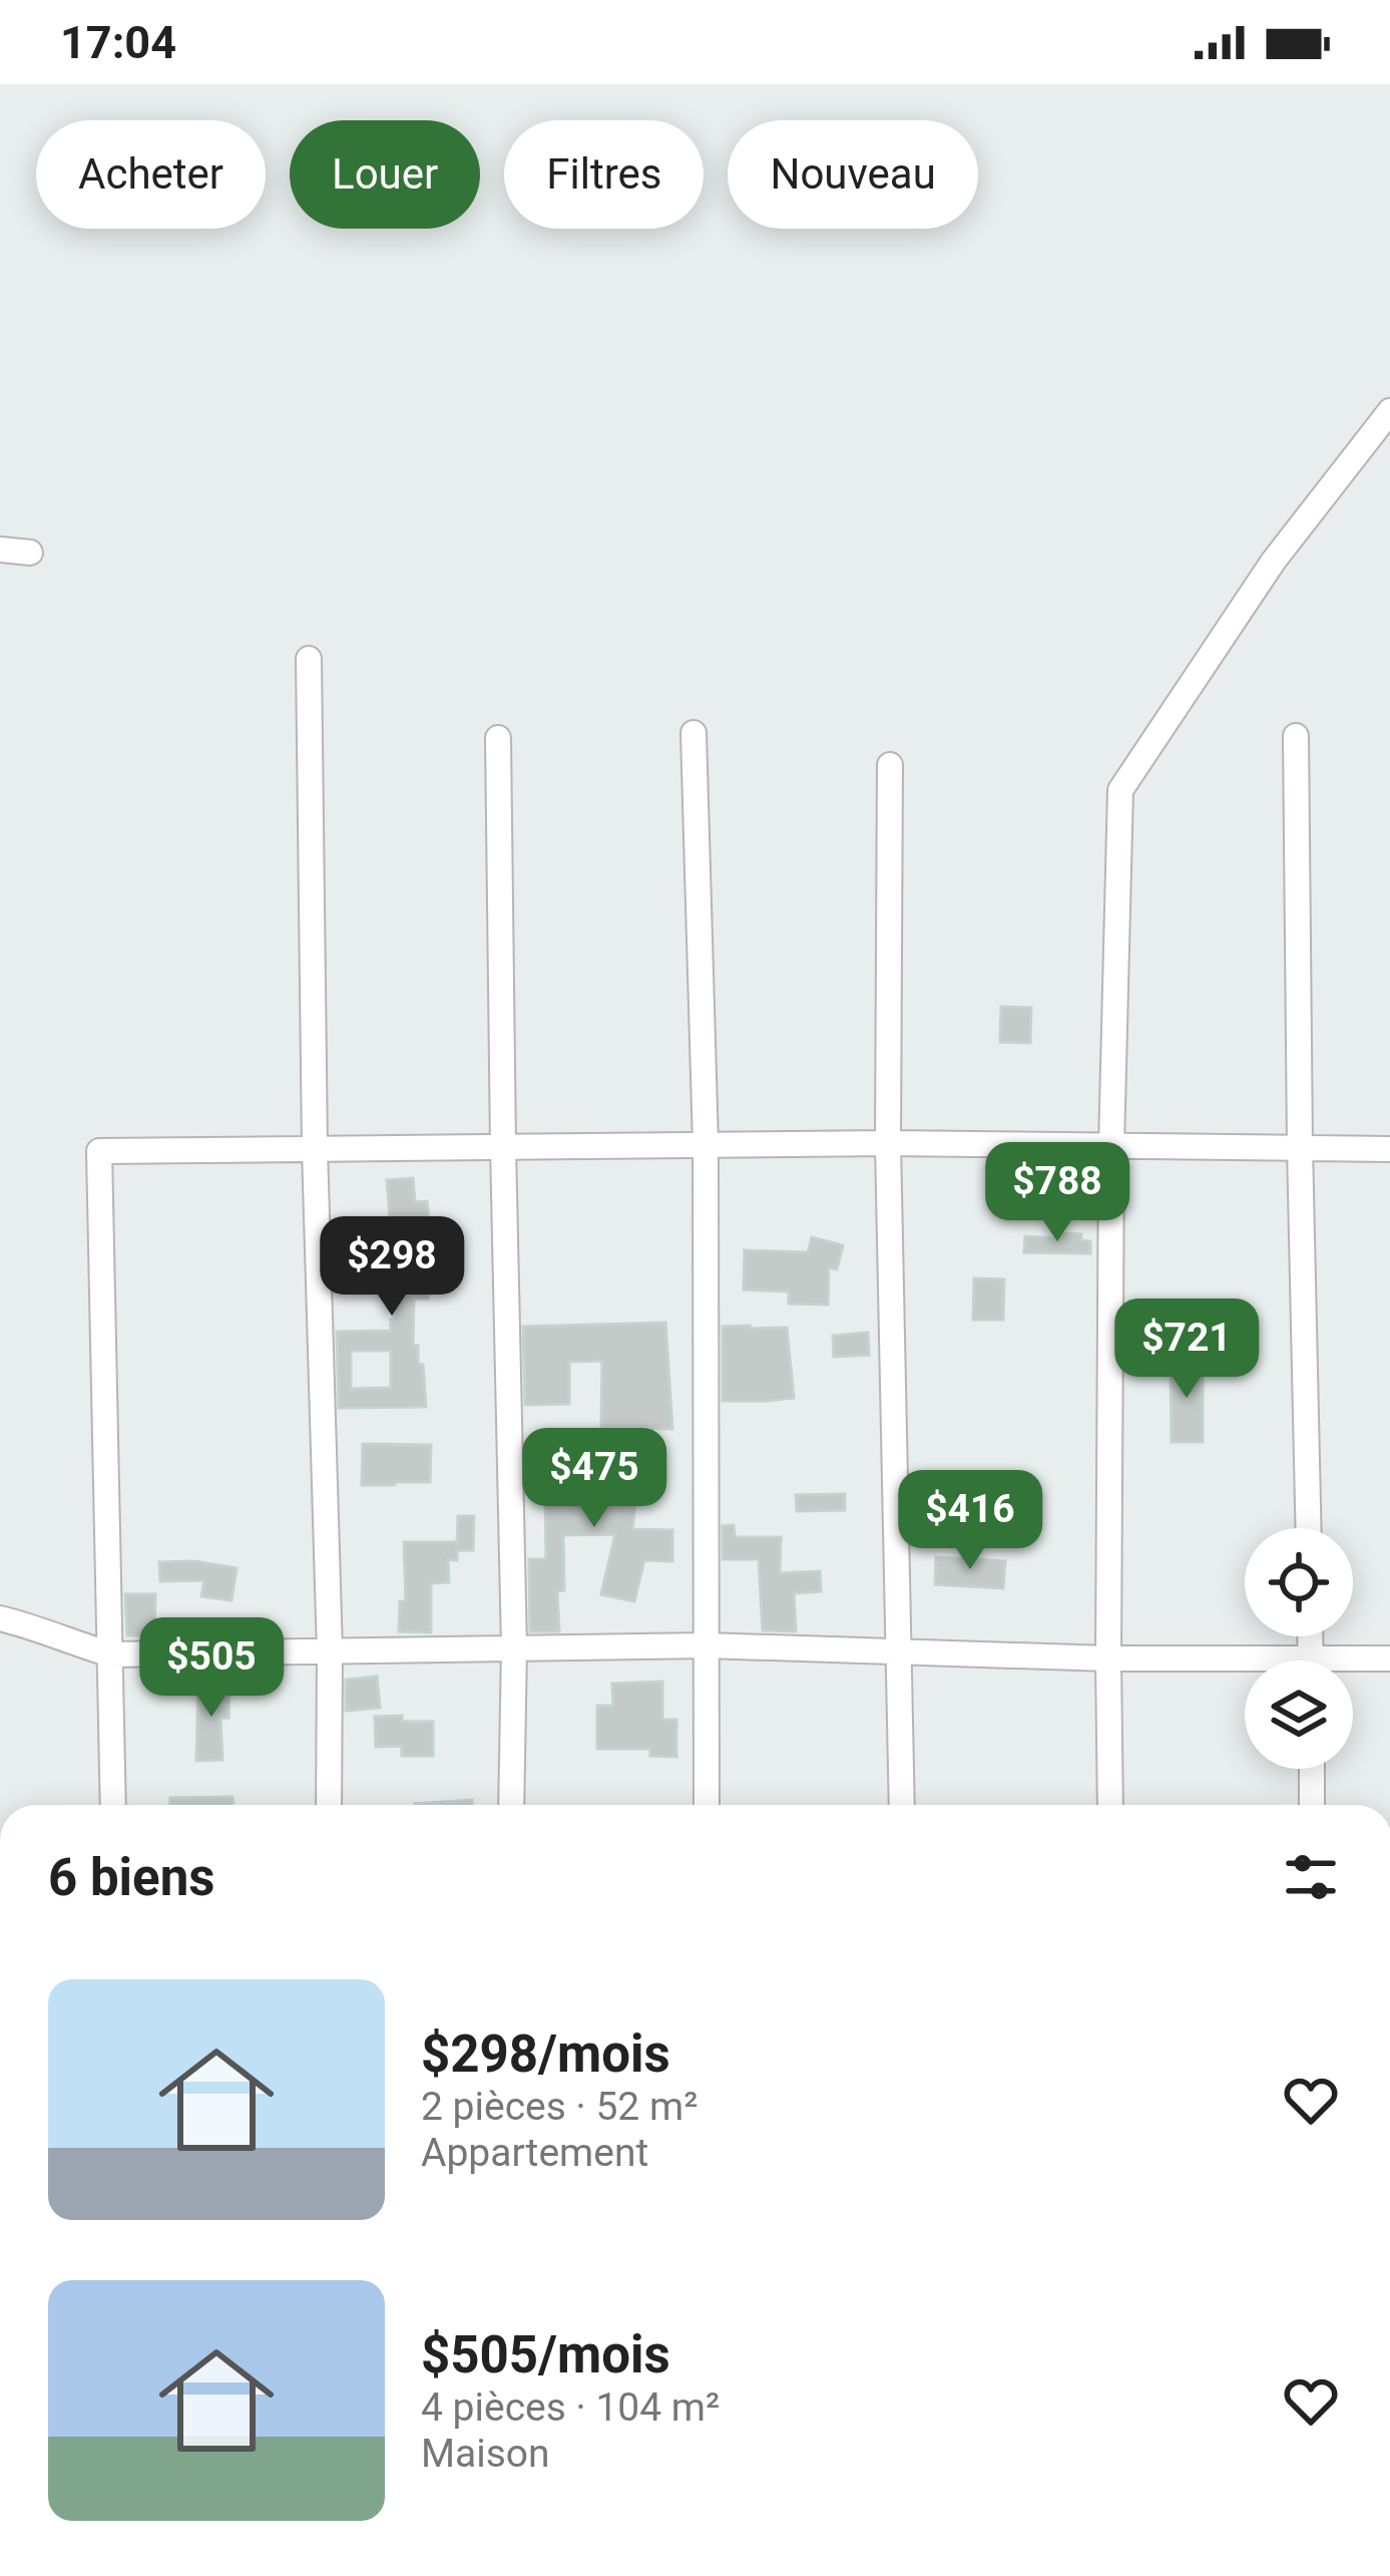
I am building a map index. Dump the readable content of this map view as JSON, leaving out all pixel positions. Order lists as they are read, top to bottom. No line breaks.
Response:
{"page":{"status":"17:04","chip":["Acheter","Louer","Filtres","Nouveau"],"price":["$788","$298","$721","$475","$416","$505"],"heading":"6 biens","list":[{"name":"$298/mois","note":"2 pièces · 52 m² · Appartement"},{"name":"$505/mois","note":"4 pièces · 104 m² · Maison"}]}}
